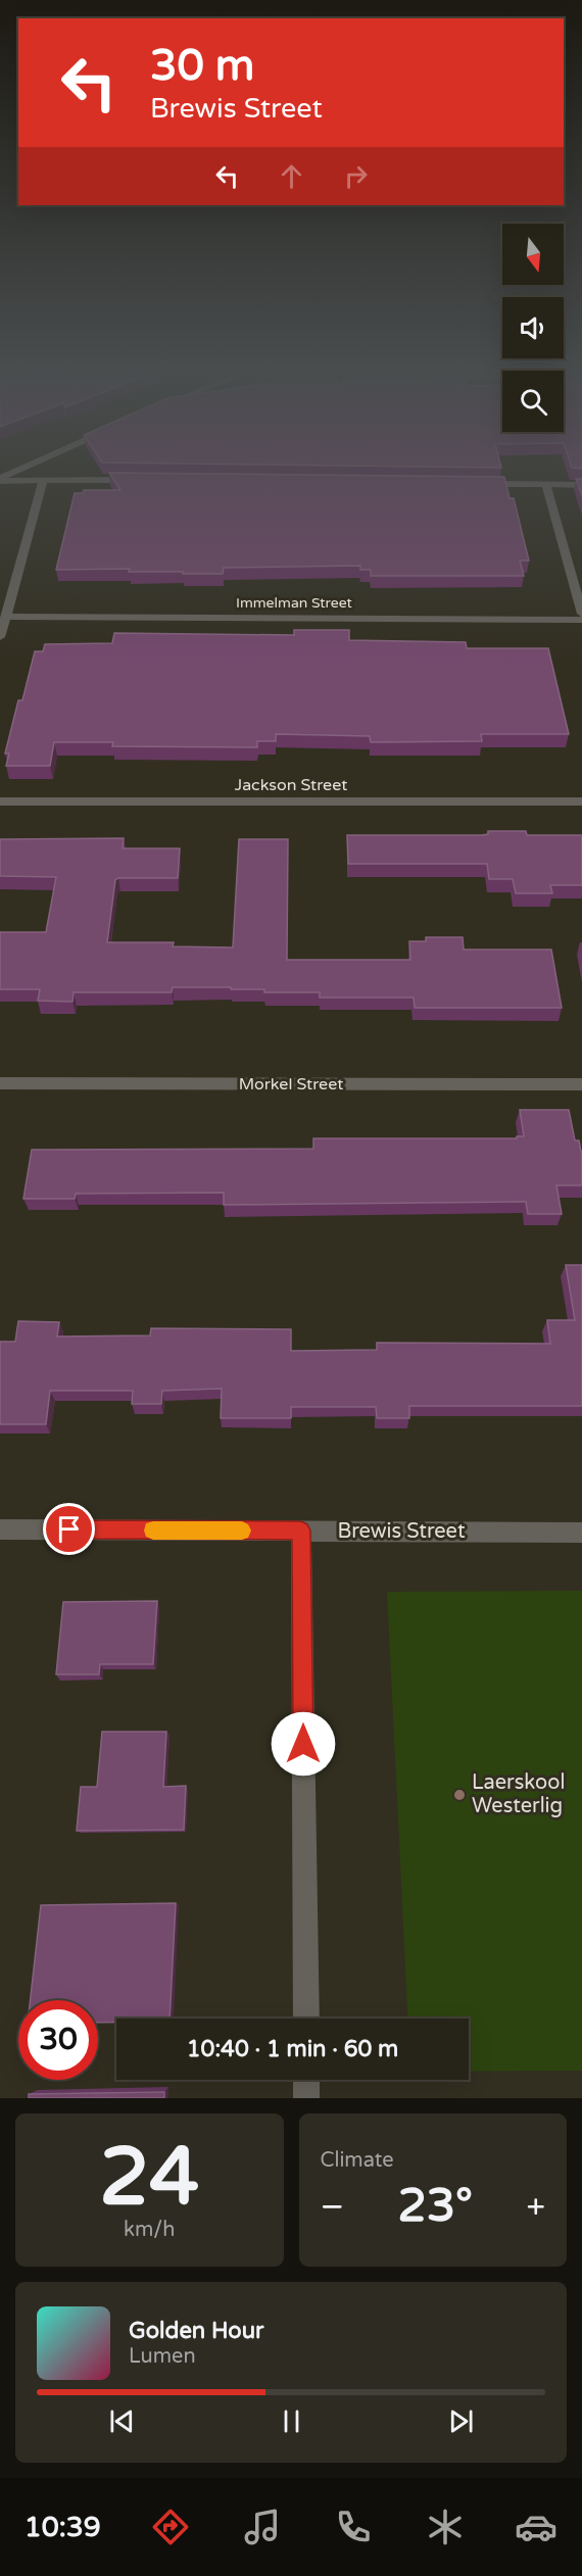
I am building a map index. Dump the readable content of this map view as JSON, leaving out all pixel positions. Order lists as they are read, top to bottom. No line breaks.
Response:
{"streets":{"street":["Immelman Street","Jackson Street","Morkel Street","Brewis Street"]},"places":["Laerskool Westerlig"],"north":"bottom","page":{"turn":["30 m","Brewis Street"],"limit":"30","trip":"10:40 · 1 min · 60 m","tile":[["24","km/h"],"Climate"],"heat":["−","23°","+"],"song":["Golden Hour","Lumen"],"tabs":"10:39"}}
